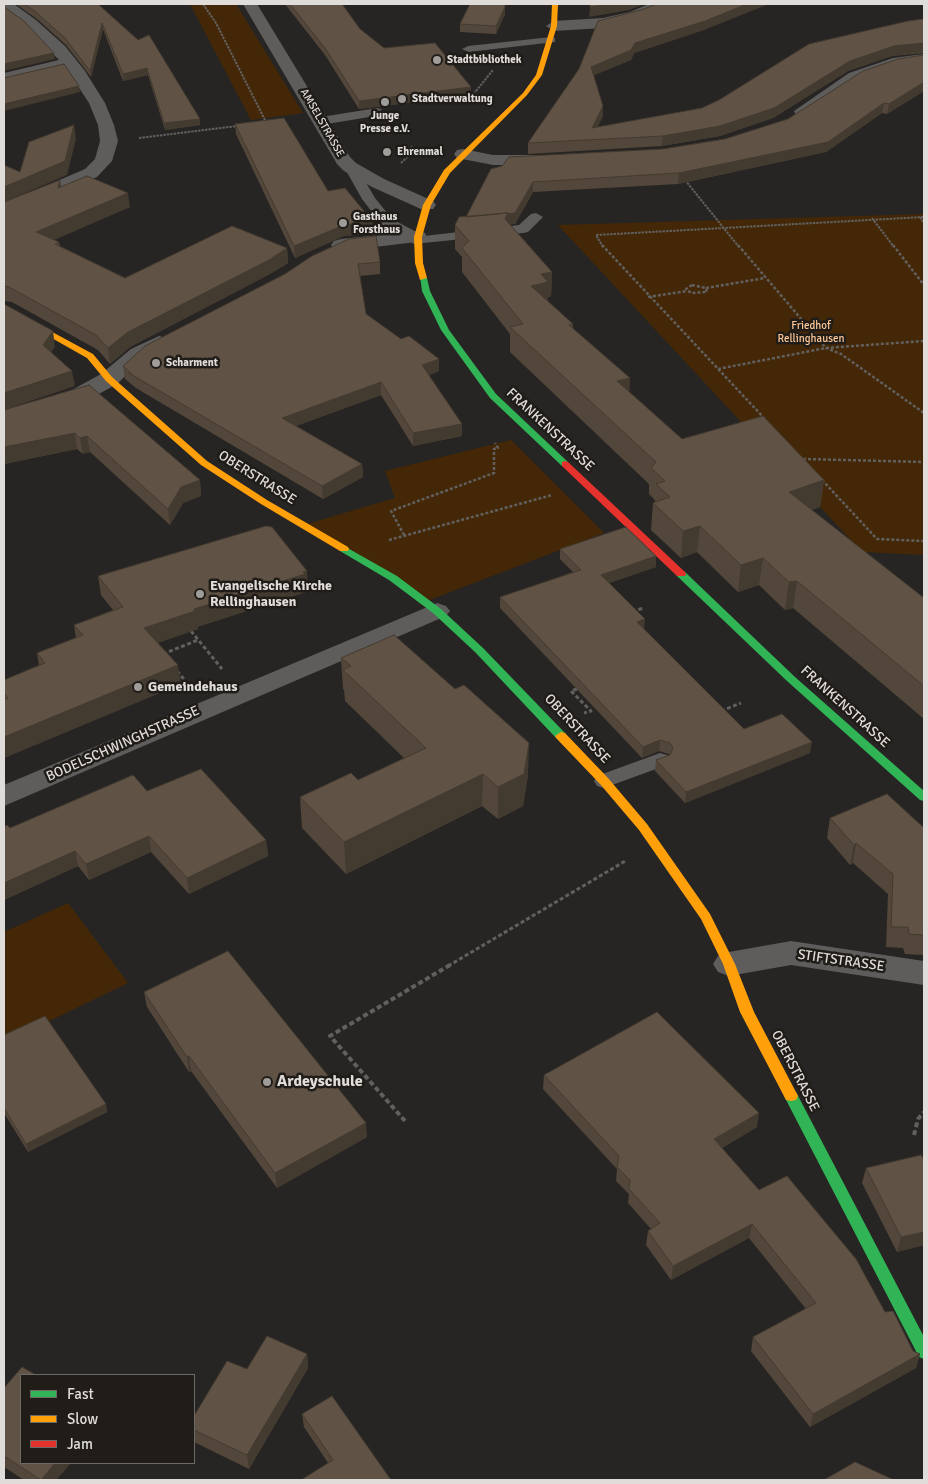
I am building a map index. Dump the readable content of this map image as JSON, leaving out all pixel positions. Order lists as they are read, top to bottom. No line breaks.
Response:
{"streets":{"main road":["FRANKENSTRASSE","OBERSTRASSE"],"street":["AMSELSTRASSE","BODELSCHWINGHSTRASSE","STIFTSTRASSE"]},"crossings":[["AMSELSTRASSE","FRANKENSTRASSE"],["OBERSTRASSE","BODELSCHWINGHSTRASSE"],["OBERSTRASSE","STIFTSTRASSE"]],"parks":["Friedhof Rellinghausen"],"places":["Stadtbibliothek","Stadtverwaltung","Junge Presse e.V.","Ehrenmal","Gasthaus Forsthaus","Scharment","Evangelische Kirche Rellinghausen","Gemeindehaus","Ardeyschule"],"legend":["Fast","Slow","Jam"]}
